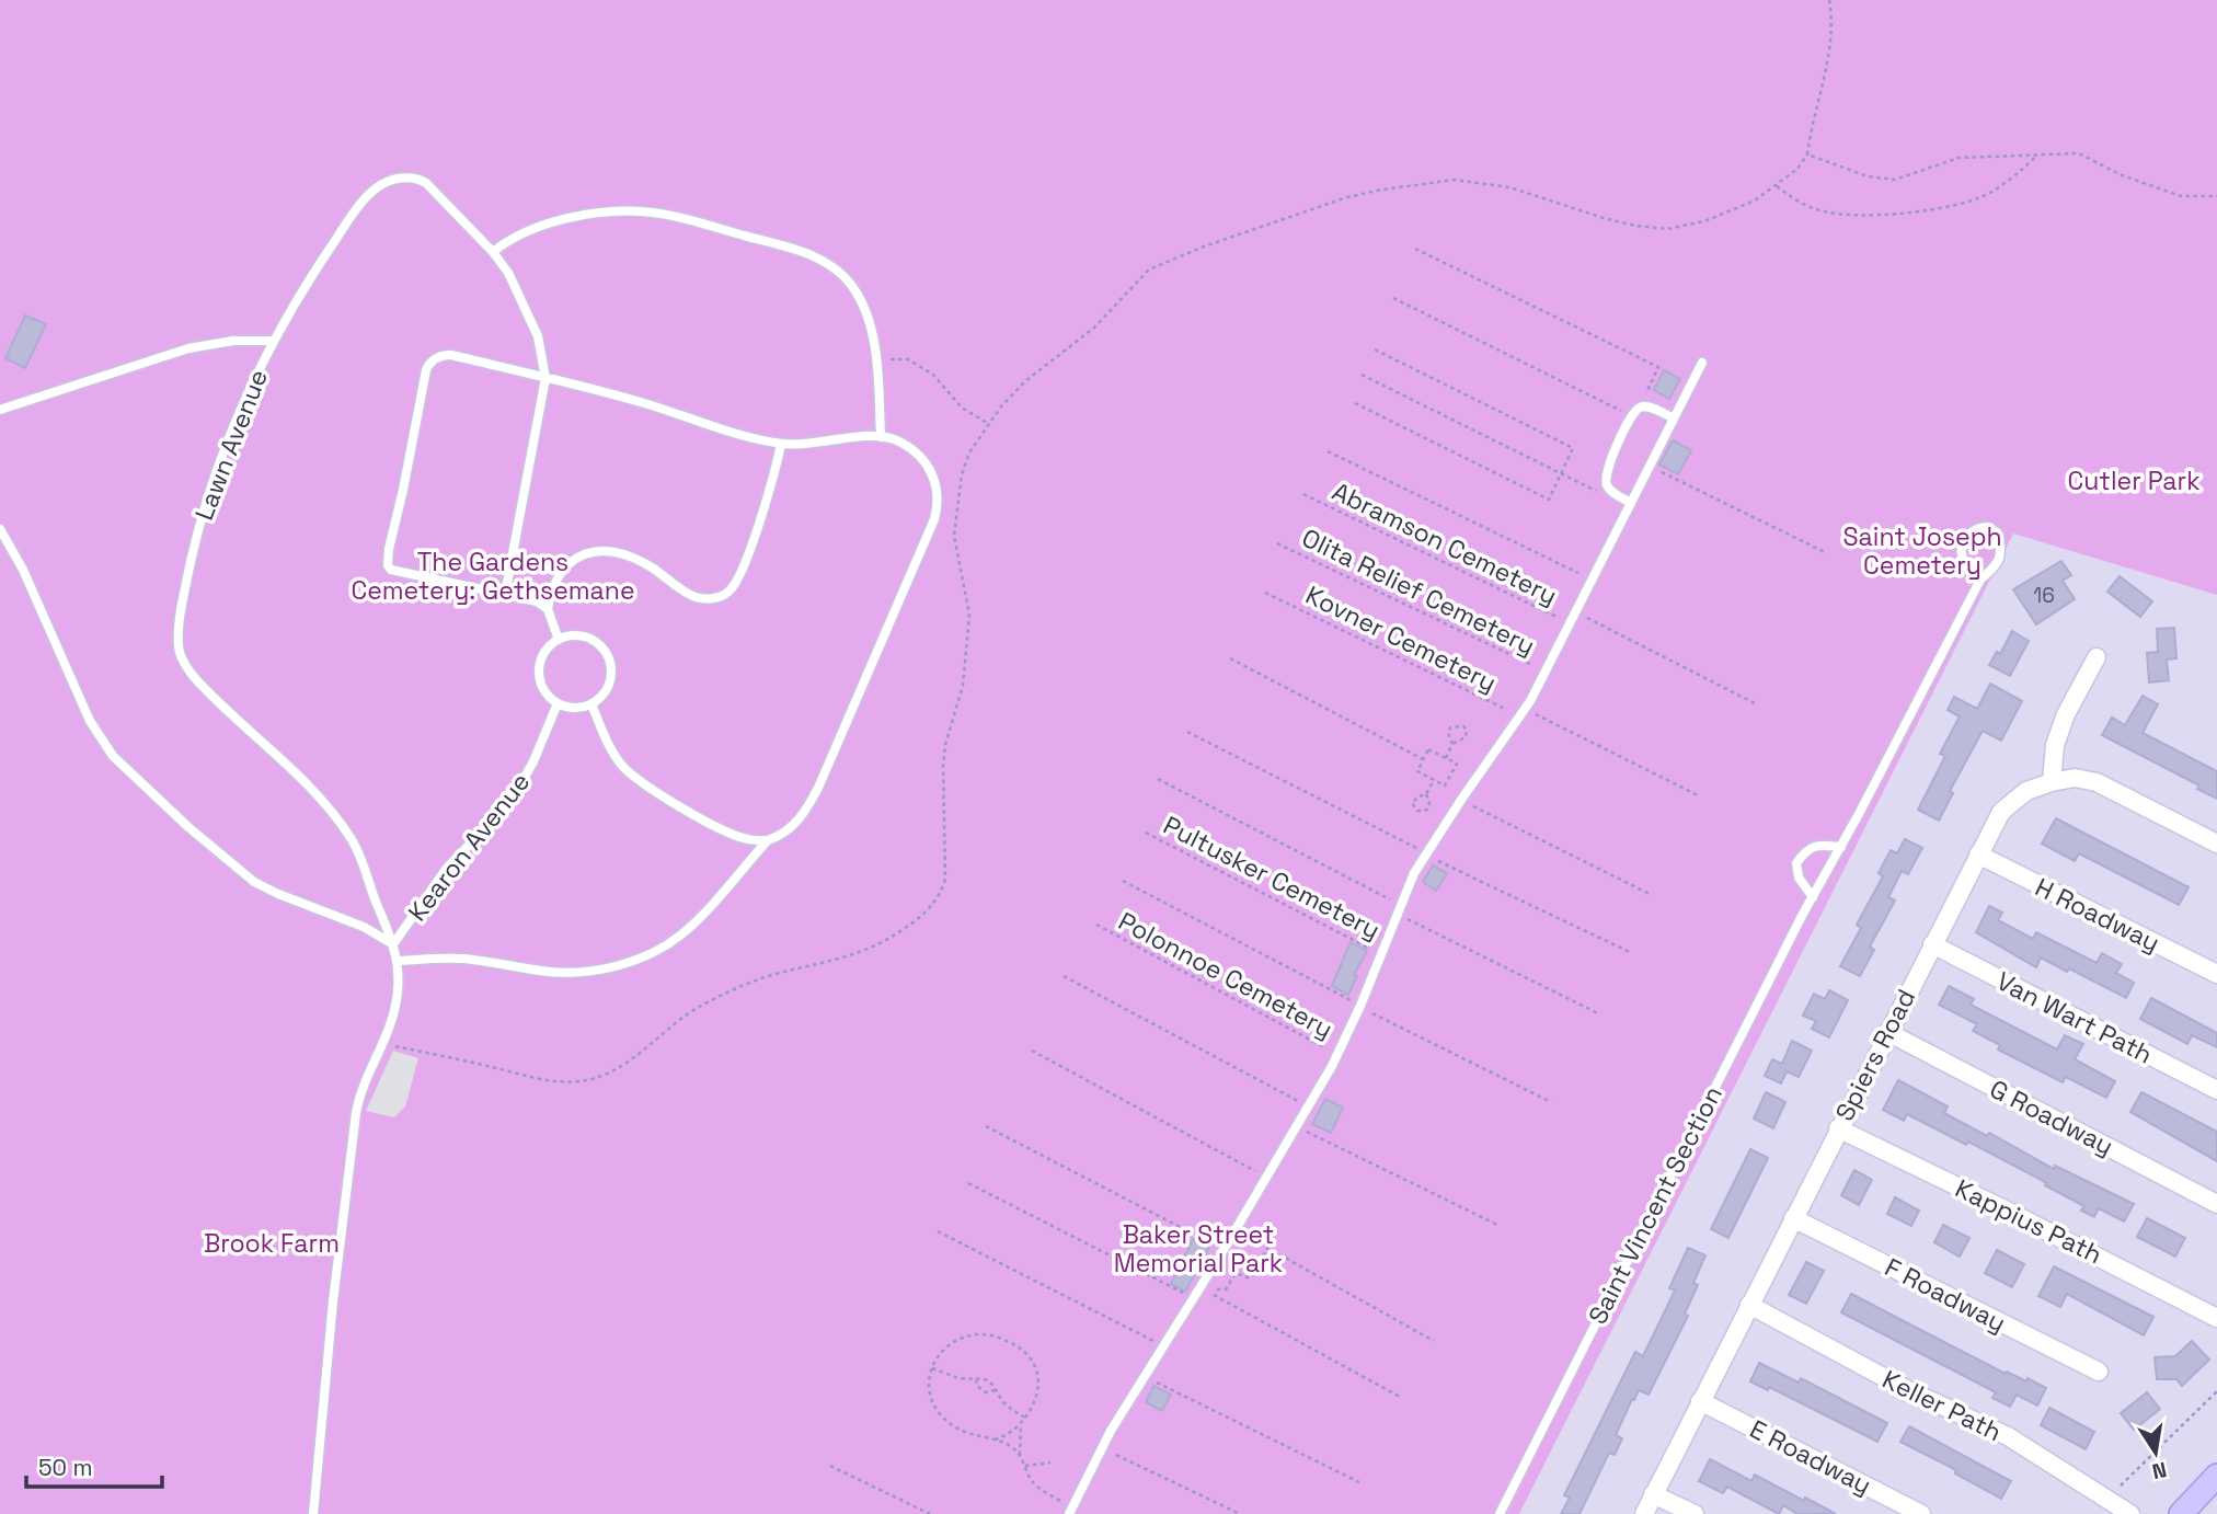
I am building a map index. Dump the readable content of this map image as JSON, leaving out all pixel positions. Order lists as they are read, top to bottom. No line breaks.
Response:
{"streets":{"street":["H Roadway","Van Wart Path","Spiers Road","G Roadway","Kappius Path","F Roadway","Keller Path","E Roadway"],"lane":["Lawn Avenue","Kearon Avenue","Saint Vincent Section"],"path":["Abramson Cemetery","Olita Relief Cemetery","Kovner Cemetery","Pultusker Cemetery","Polonnoe Cemetery"]},"crossings":[["Lawn Avenue","Kearon Avenue"],["H Roadway","Spiers Road"],["Van Wart Path","Spiers Road"],["Spiers Road","G Roadway"],["Spiers Road","Kappius Path"],["Spiers Road","F Roadway"],["Spiers Road","Keller Path"],["Spiers Road","E Roadway"]],"parks":["Cutler Park","Saint Joseph Cemetery","The Gardens Cemetery: Gethsemane","Baker Street Memorial Park","Brook Farm"],"house_numbers":["16"],"scale_bar":"50 m","north":"bottom"}
